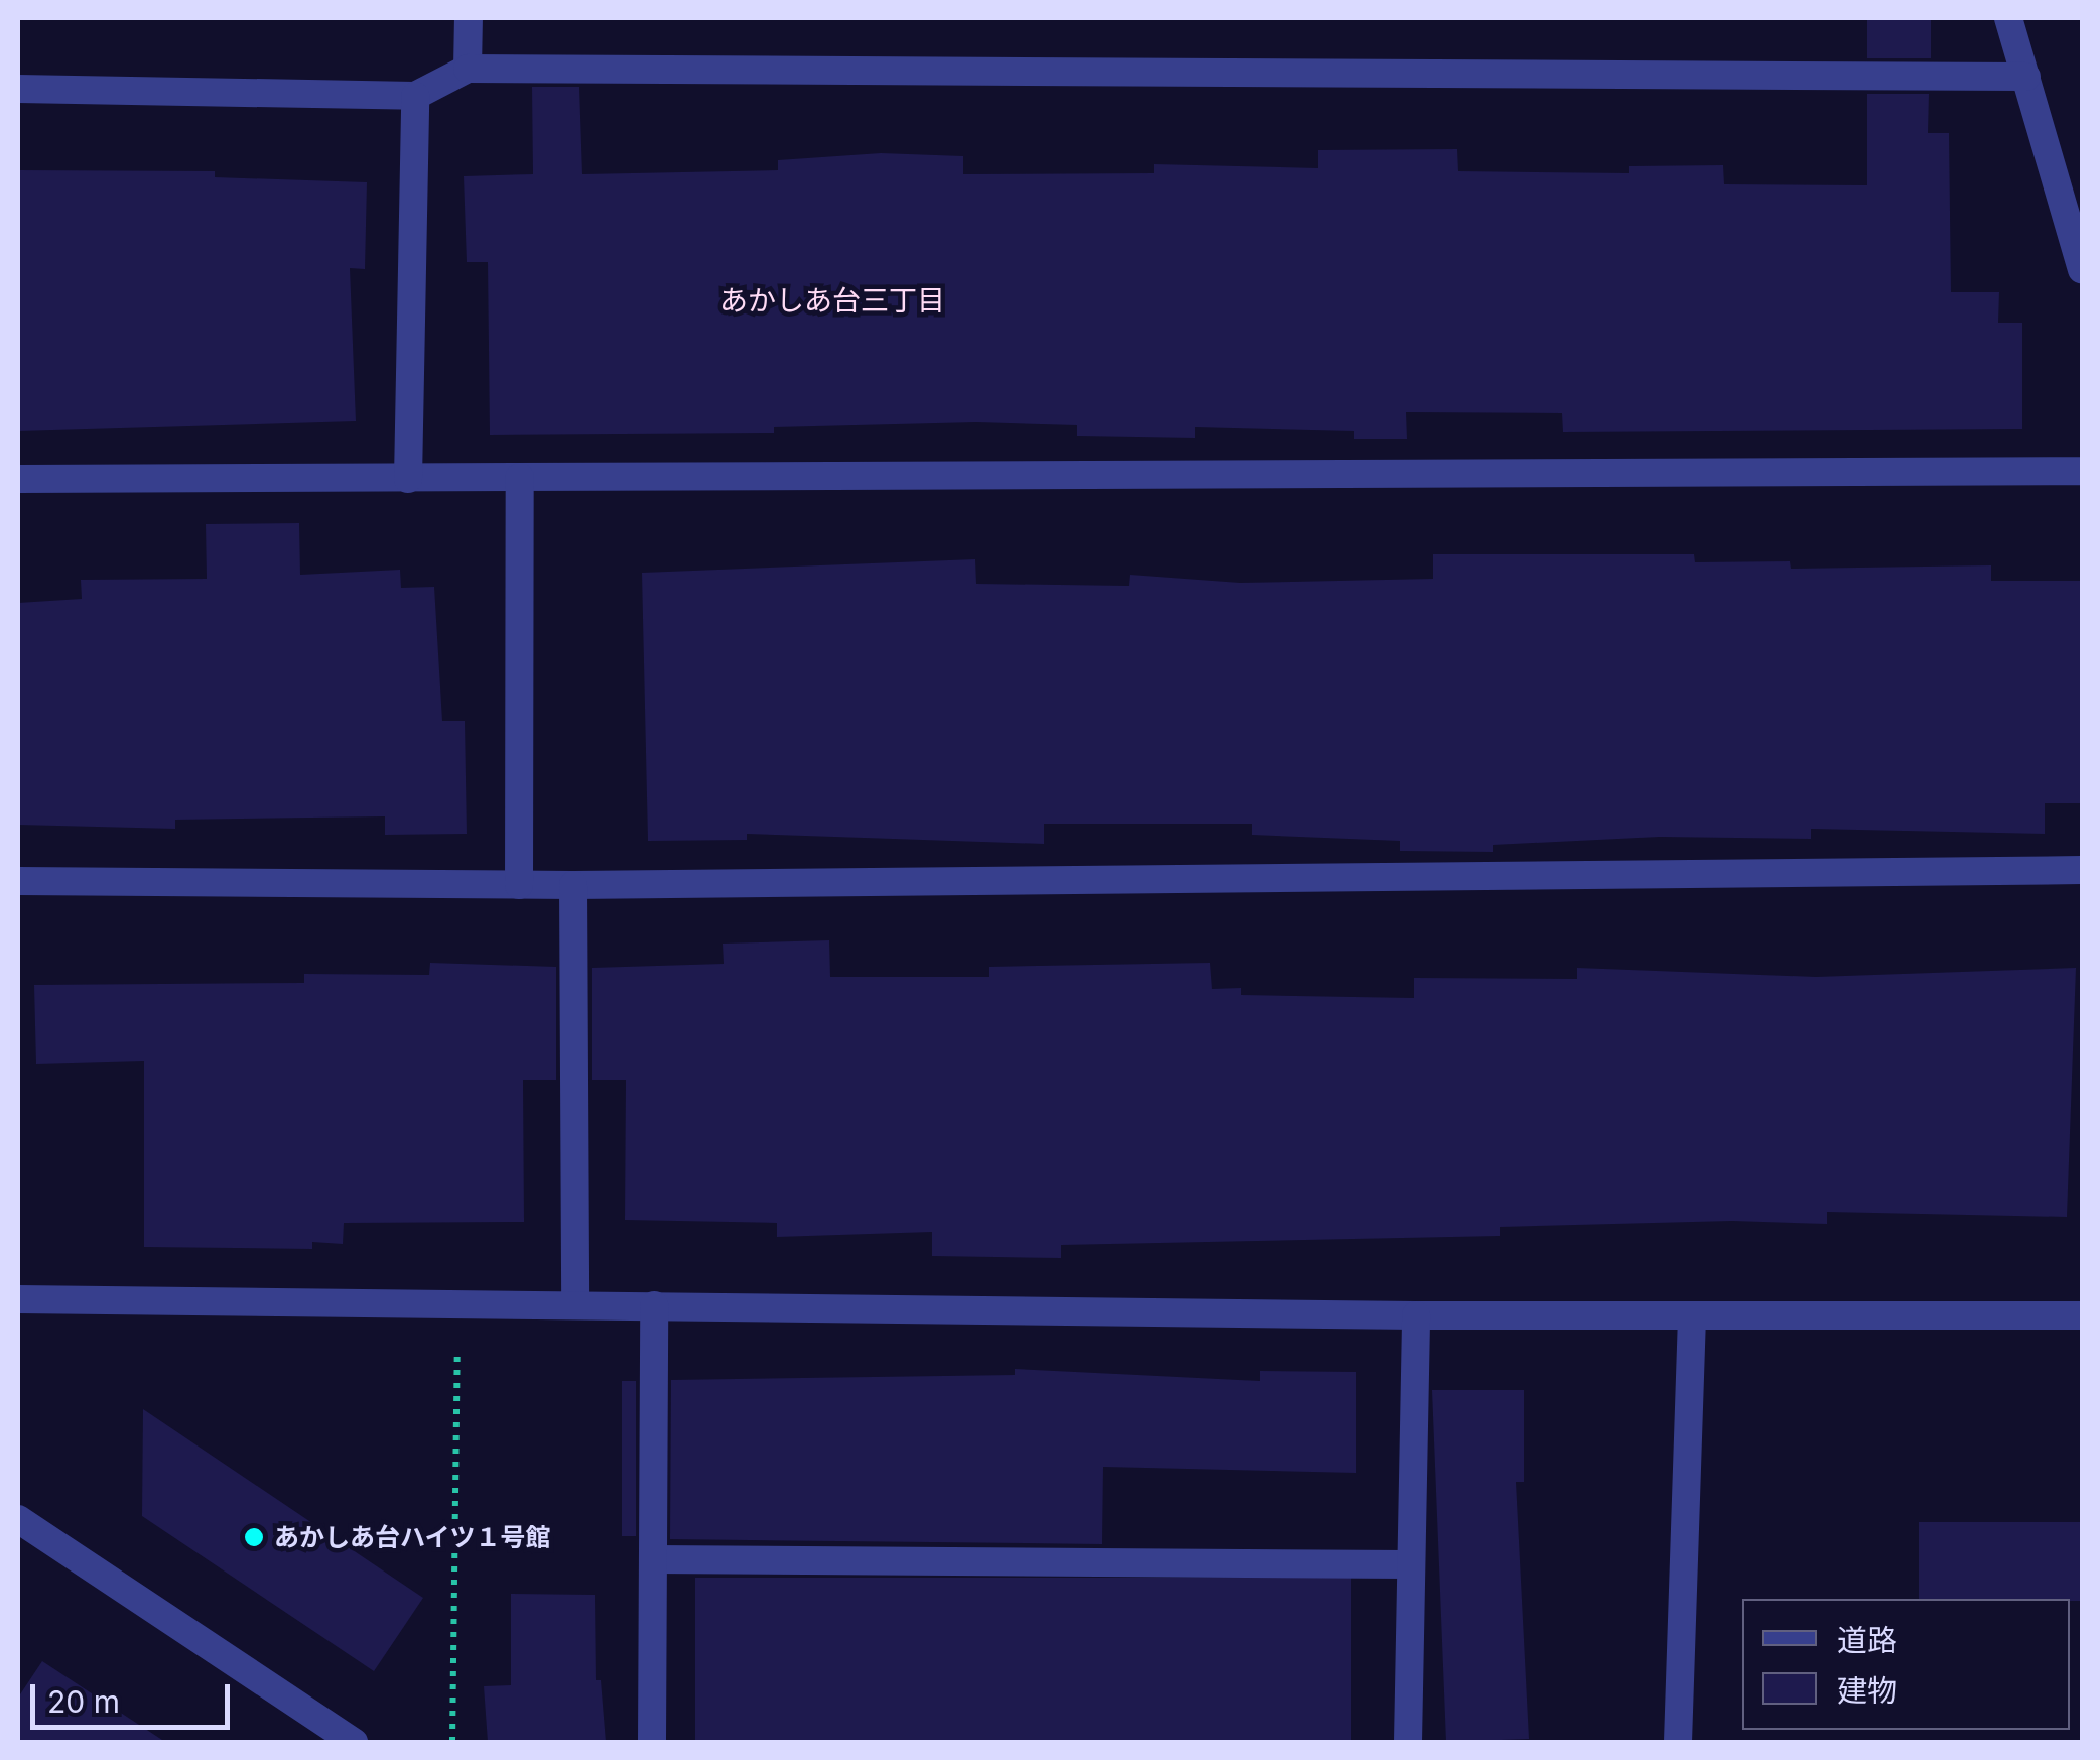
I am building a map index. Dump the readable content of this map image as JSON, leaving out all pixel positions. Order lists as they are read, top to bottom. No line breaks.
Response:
{"districts":["あかしあ台三丁目"],"places":["あかしあ台ハイツ１号館"],"legend":["道路","建物"],"scale_bar":"20 m"}
